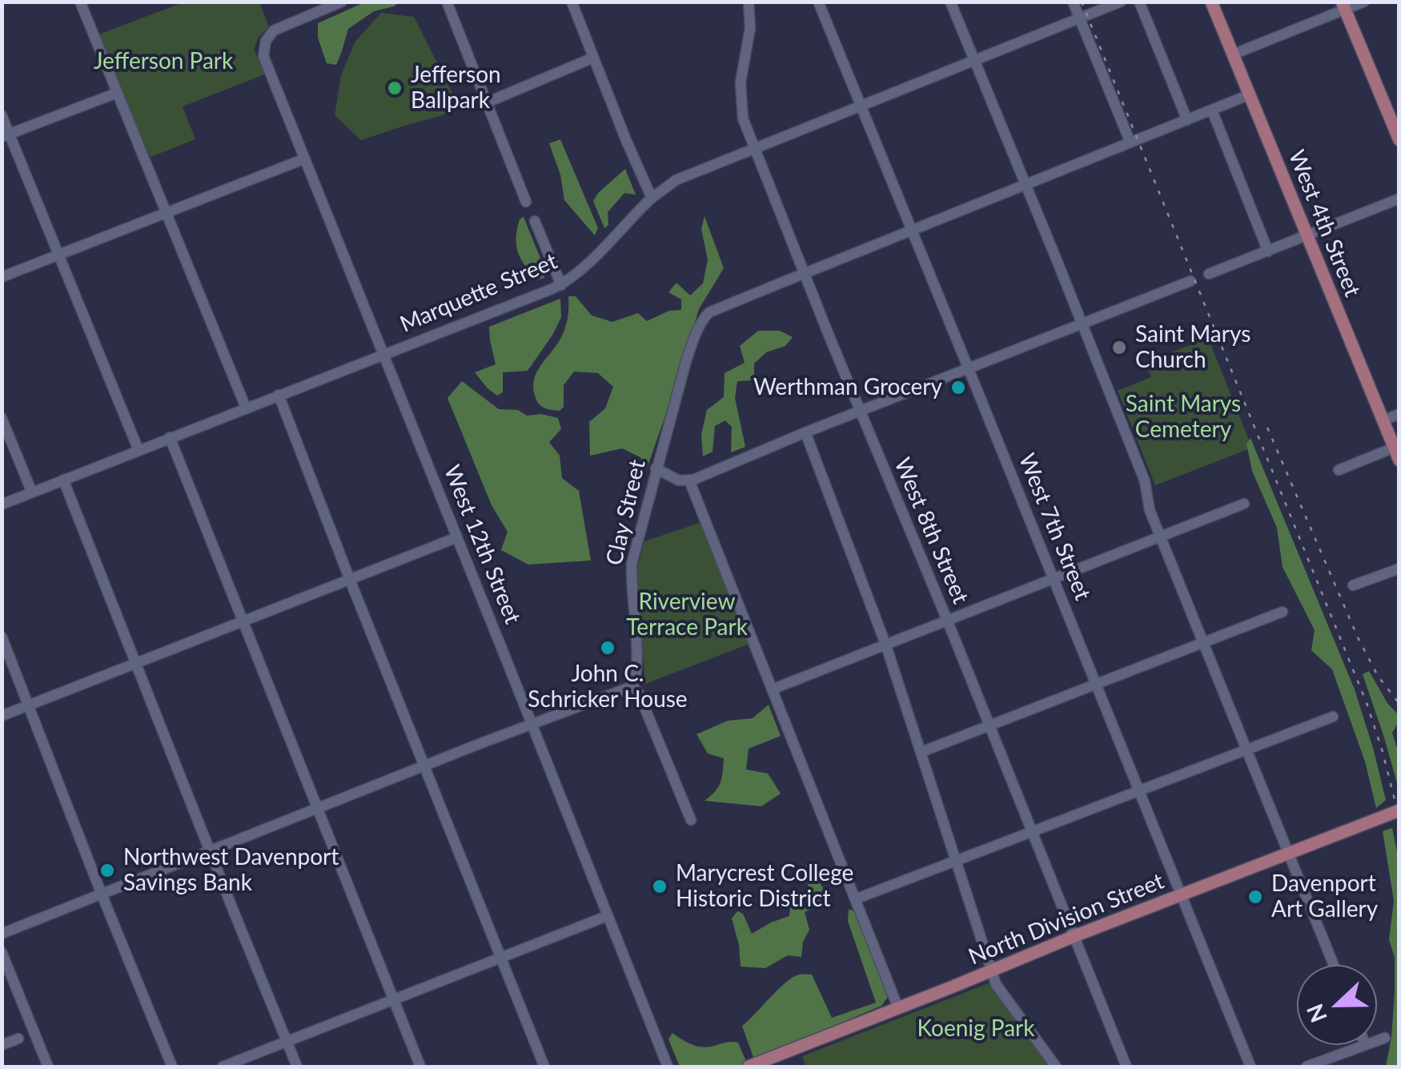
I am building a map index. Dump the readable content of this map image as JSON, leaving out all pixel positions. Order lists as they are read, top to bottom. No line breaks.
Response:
{"streets":{"main road":["West 4th Street","North Division Street"],"street":["Marquette Street","Clay Street","West 7th Street","West 8th Street","West 12th Street"]},"crossings":[["West 4th Street","Clay Street"],["Marquette Street","West 7th Street"],["Marquette Street","West 8th Street"],["Marquette Street","West 12th Street"],["Clay Street","West 7th Street"],["Clay Street","West 8th Street"],["West 7th Street","North Division Street"],["West 8th Street","North Division Street"]],"parks":["Jefferson Park","Saint Marys Cemetery","Riverview Terrace Park","Koenig Park"],"places":["Jefferson Ballpark","Saint Marys Church","Werthman Grocery","John C. Schricker House","Northwest Davenport Savings Bank","Marycrest College Historic District","Davenport Art Gallery"],"north":"left"}
